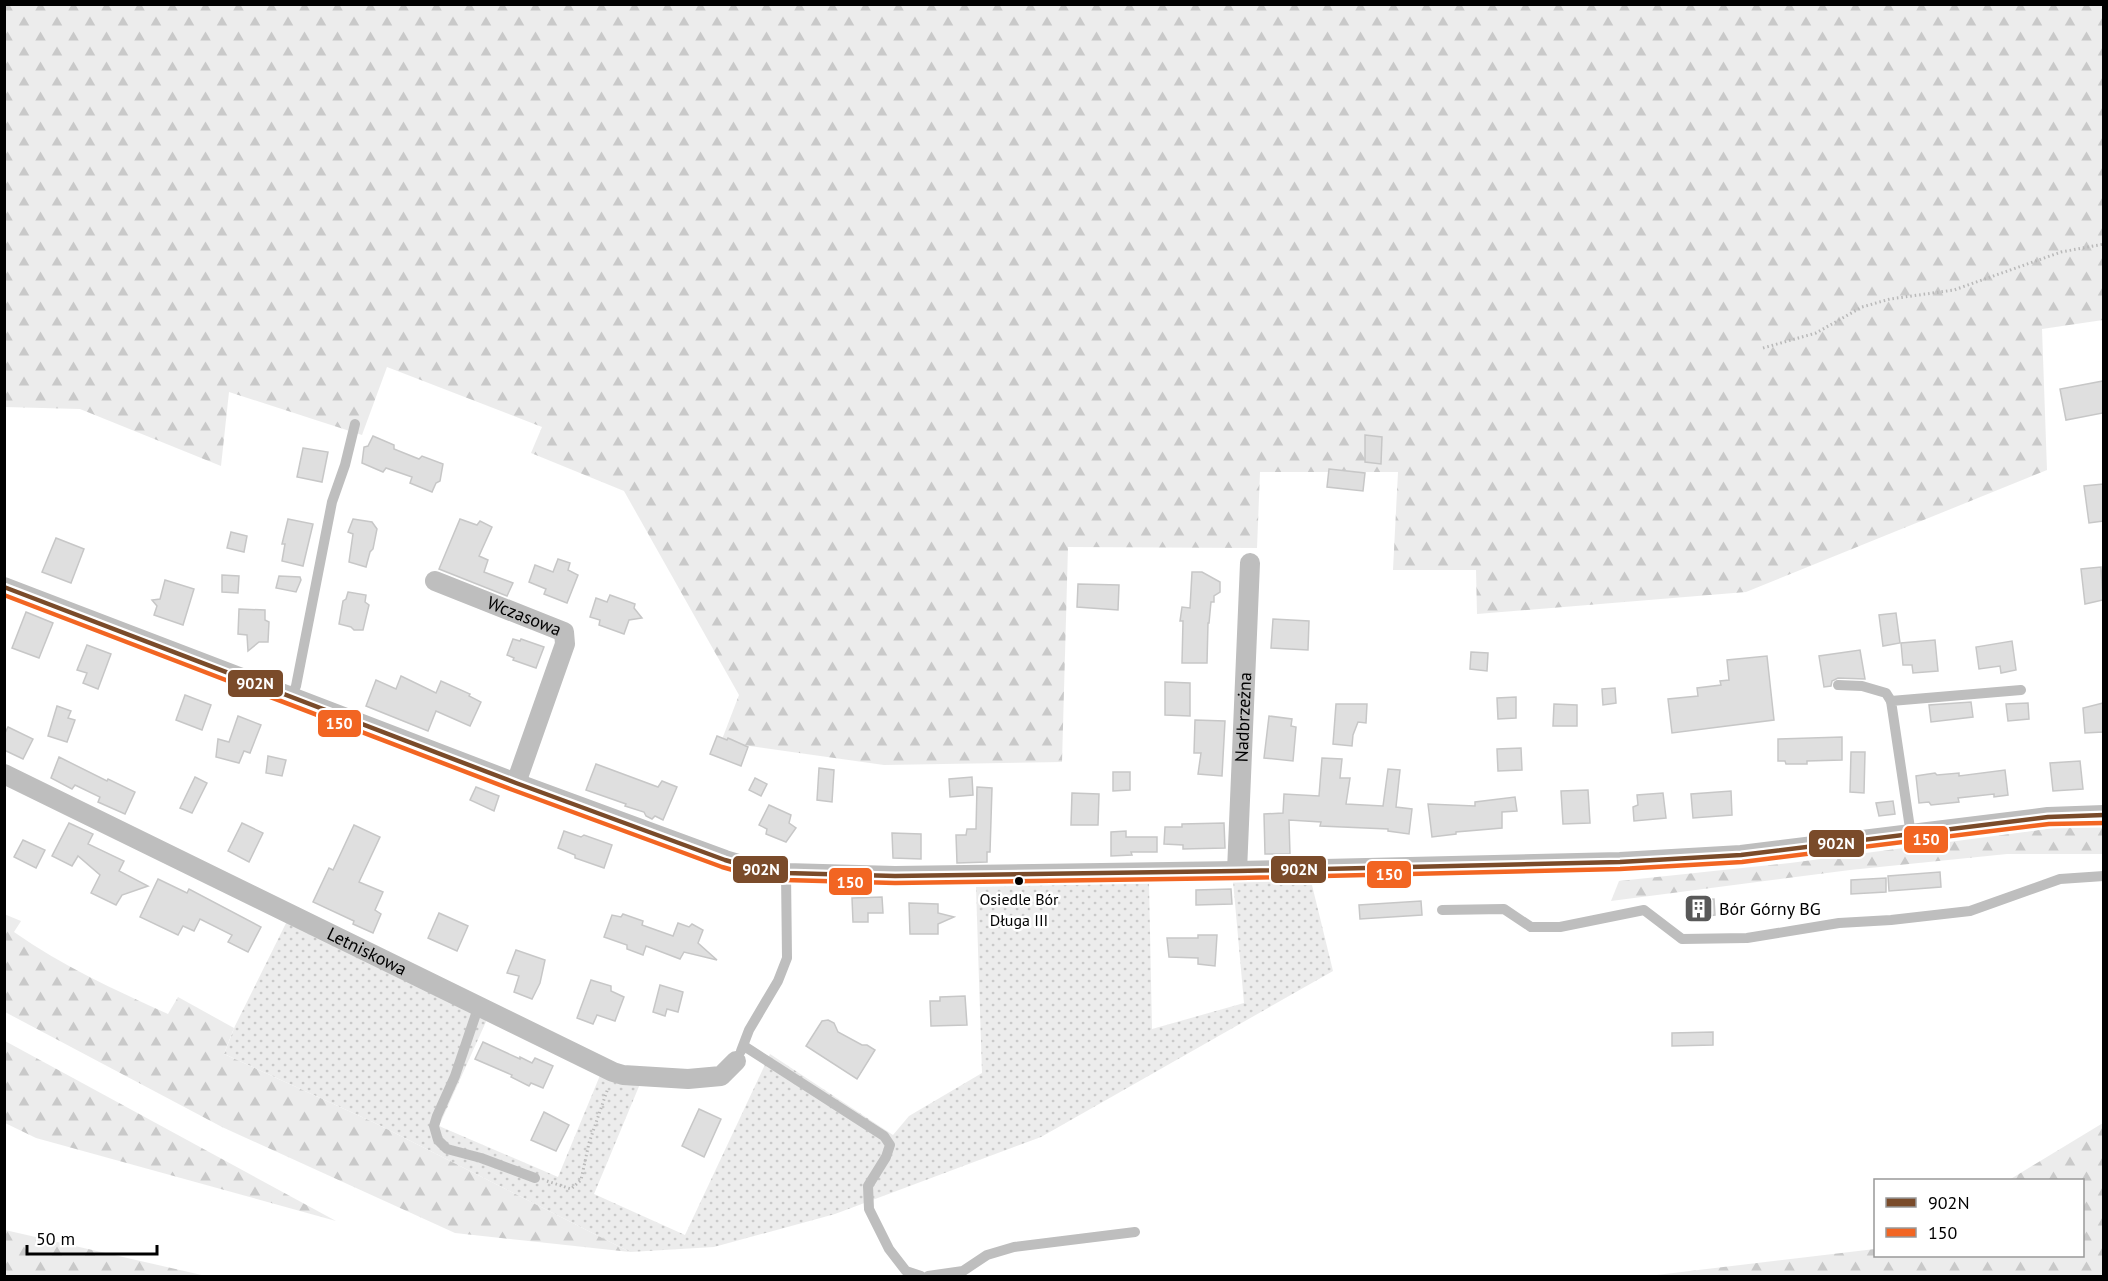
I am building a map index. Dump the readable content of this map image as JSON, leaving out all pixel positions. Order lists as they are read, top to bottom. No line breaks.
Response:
{"streets":{"street":["Wczasowa","Nadbrzeżna","Letniskowa"]},"places":{"other":["Osiedle Bór Długa III"],"building":["Bór Górny BG"]},"lines":["transit line 902N","transit line 150"],"legend":["902N","150"],"scale_bar":"50 m"}
